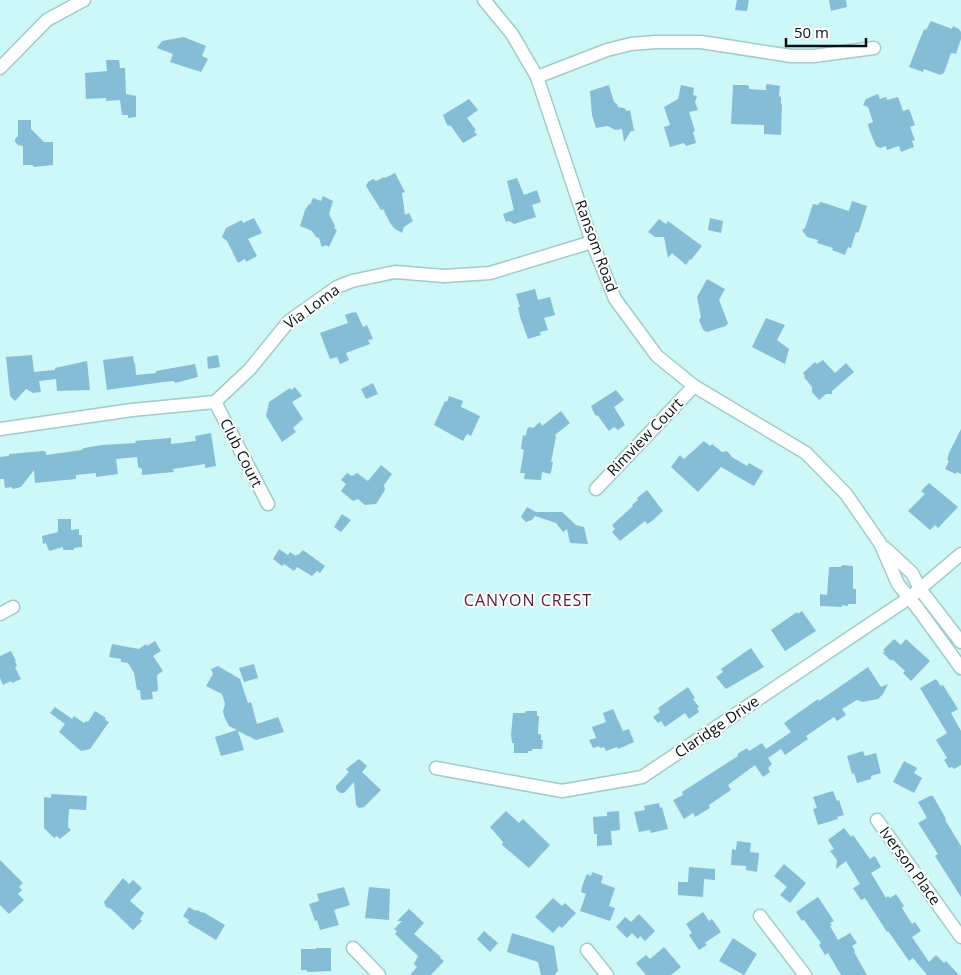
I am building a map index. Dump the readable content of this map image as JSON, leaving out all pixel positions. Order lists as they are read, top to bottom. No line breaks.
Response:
{"streets":{"street":["Ransom Road","Via Loma","Rimview Court","Club Court","Claridge Drive","Iverson Place"]},"crossings":[["Ransom Road","Via Loma"],["Ransom Road","Rimview Court"],["Ransom Road","Claridge Drive"],["Via Loma","Club Court"]],"districts":["CANYON CREST"],"scale_bar":"50 m"}
